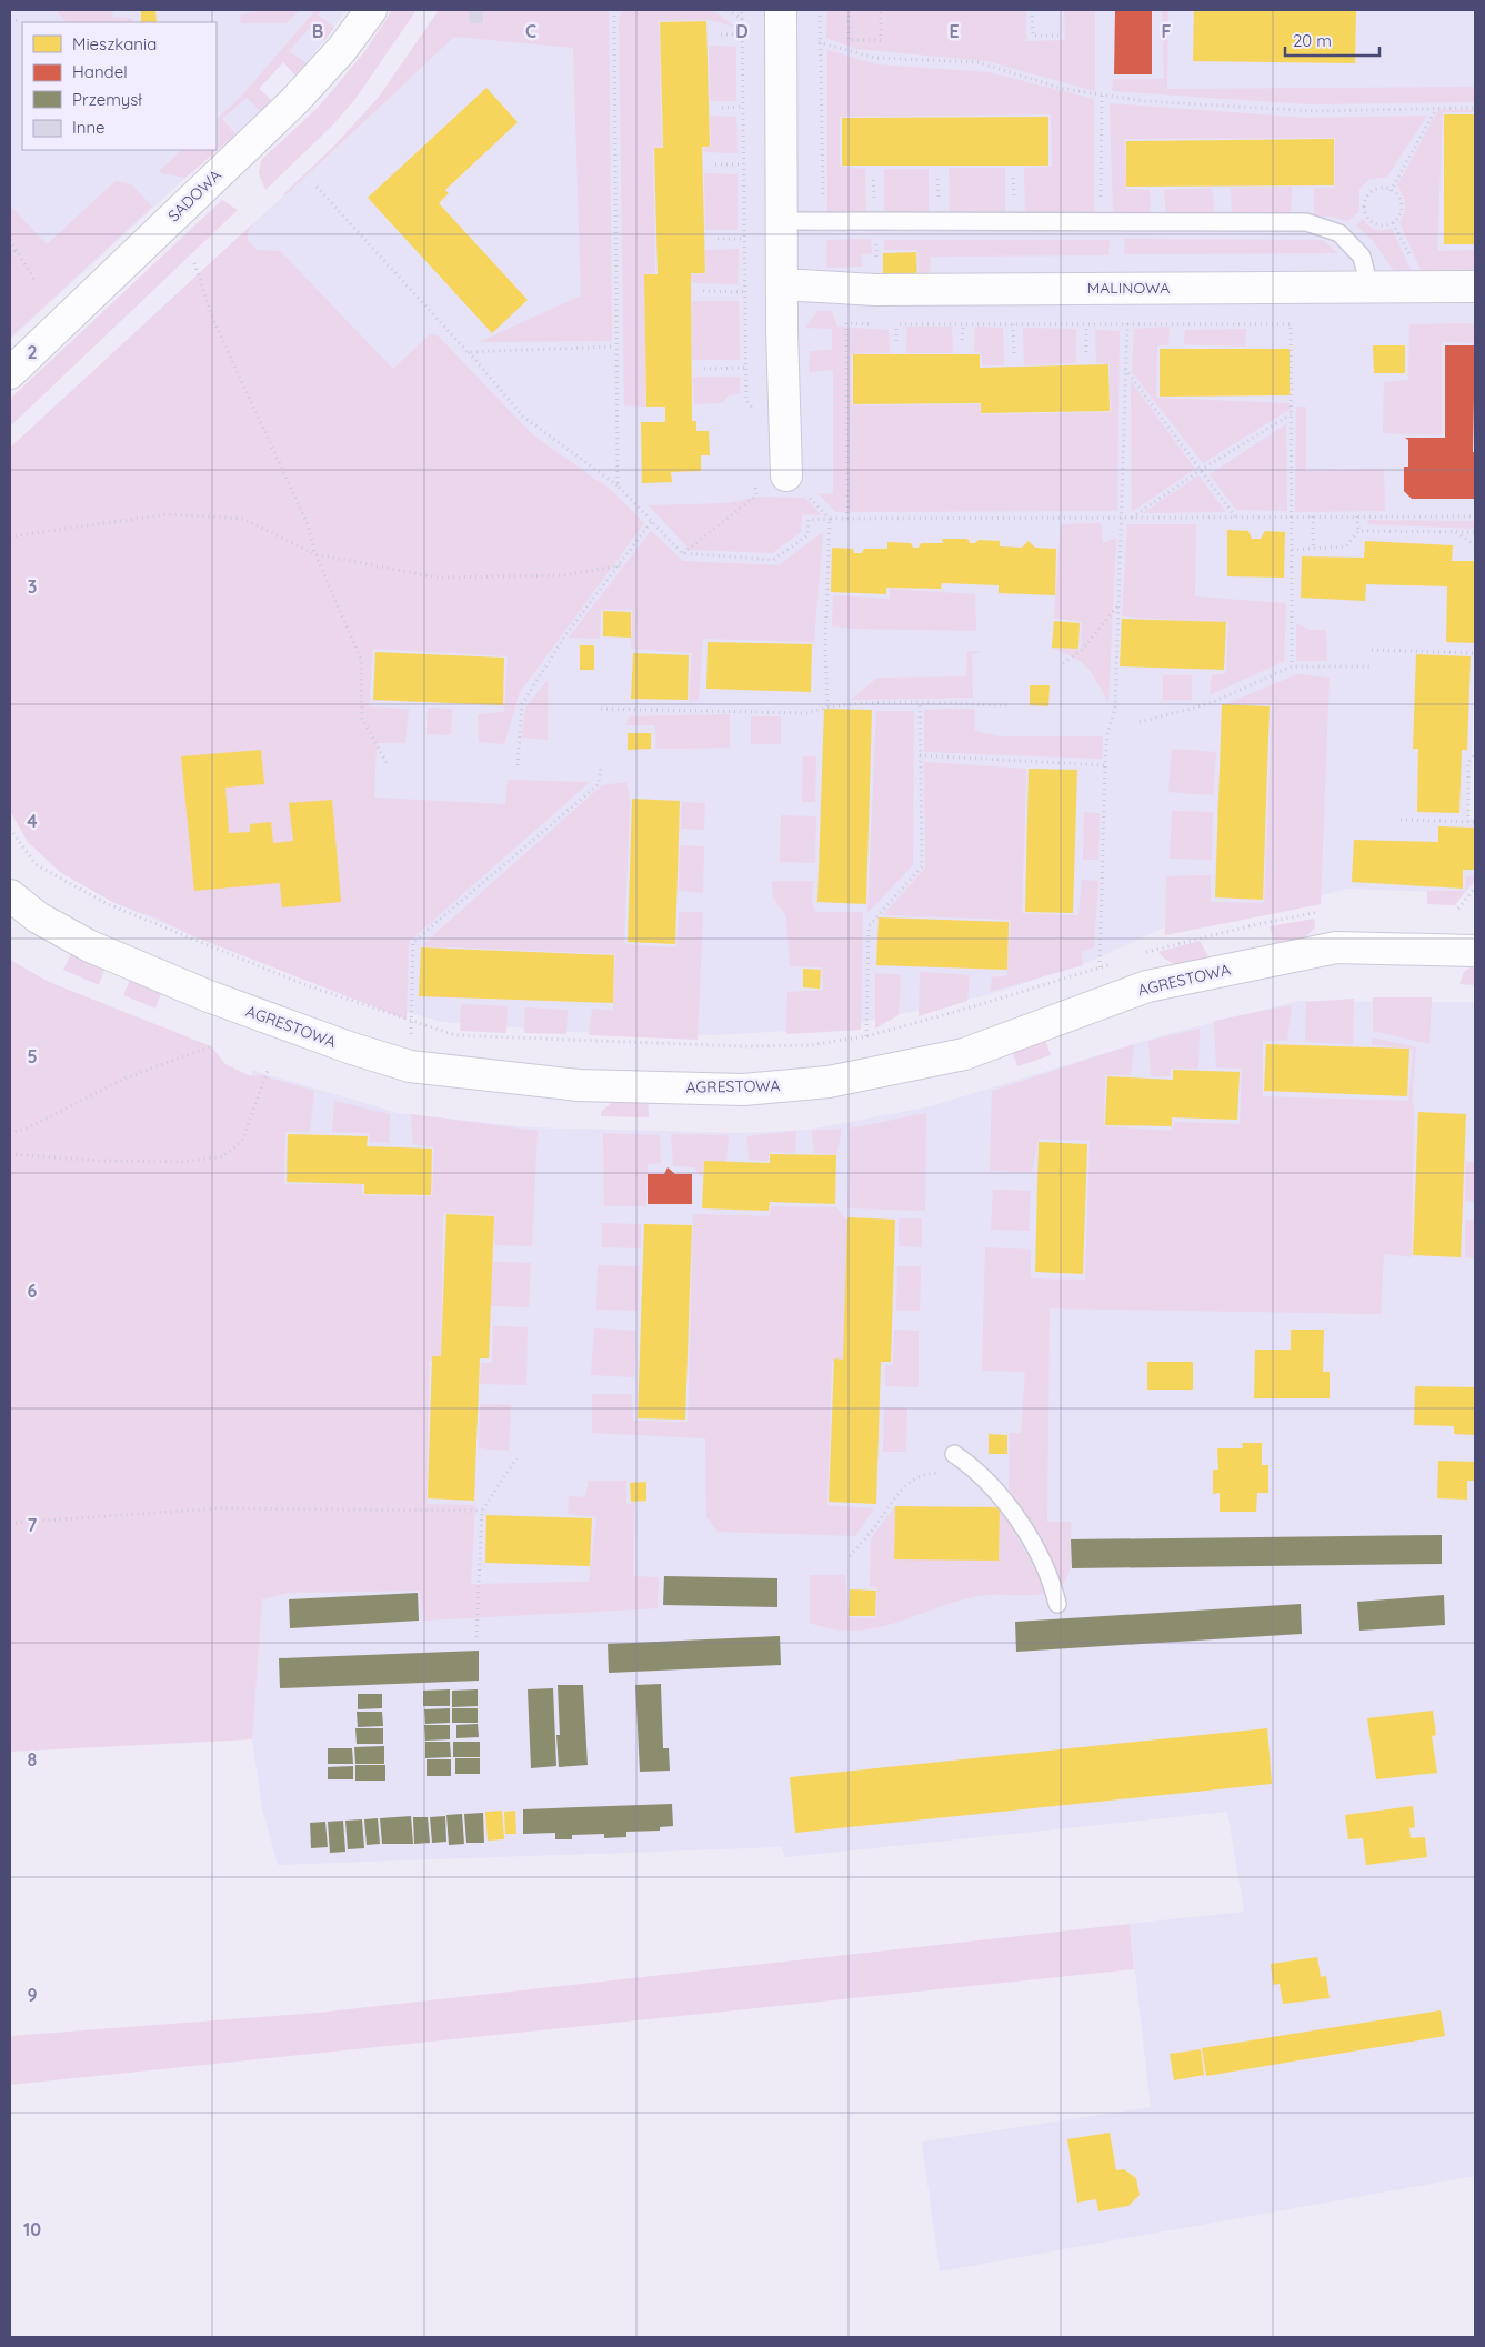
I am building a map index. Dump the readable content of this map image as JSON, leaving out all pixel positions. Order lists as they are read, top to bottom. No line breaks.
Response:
{"streets":{"street":["SADOWA","MALINOWA","AGRESTOWA"]},"legend":["Mieszkania","Handel","Przemysł","Inne"],"scale_bar":"20 m","grid":{"columns":["B","C","D","E","F"],"rows":["2","3","4","5","6","7","8","9","10"]}}
